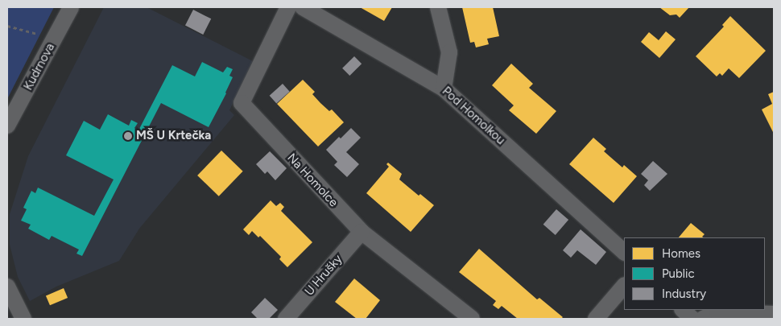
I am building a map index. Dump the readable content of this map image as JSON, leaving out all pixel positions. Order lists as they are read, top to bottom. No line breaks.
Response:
{"streets":{"street":["Kudrnova","Pod Homolkou","Na Homolce","U Hrušky"]},"crossings":[["Na Homolce","U Hrušky"]],"places":["MŠ U Krtečka"],"legend":["Homes","Public","Industry"]}
